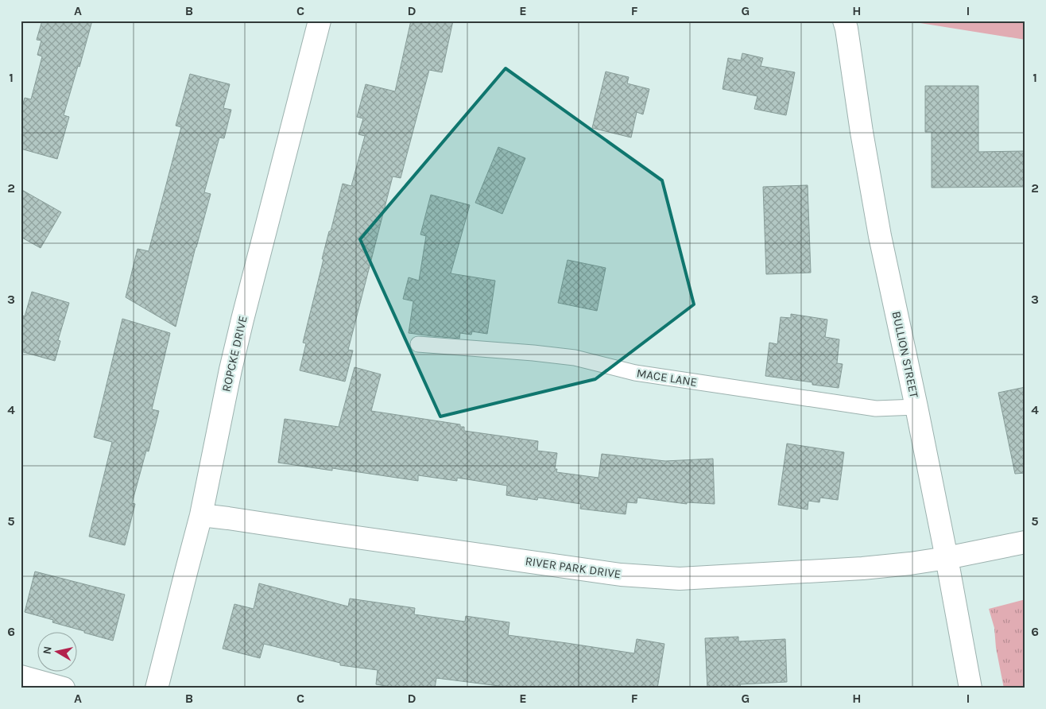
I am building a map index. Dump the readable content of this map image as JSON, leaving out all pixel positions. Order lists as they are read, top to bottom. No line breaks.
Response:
{"streets":{"street":["ROPCKE DRIVE","BULLION STREET","RIVER PARK DRIVE"],"lane":["MACE LANE"]},"crossings":[["ROPCKE DRIVE","RIVER PARK DRIVE"],["BULLION STREET","MACE LANE"],["BULLION STREET","RIVER PARK DRIVE"]],"north":"left","grid":{"columns":["A","B","C","D","E","F","G","H","I"],"rows":["1","2","3","4","5","6"]}}
